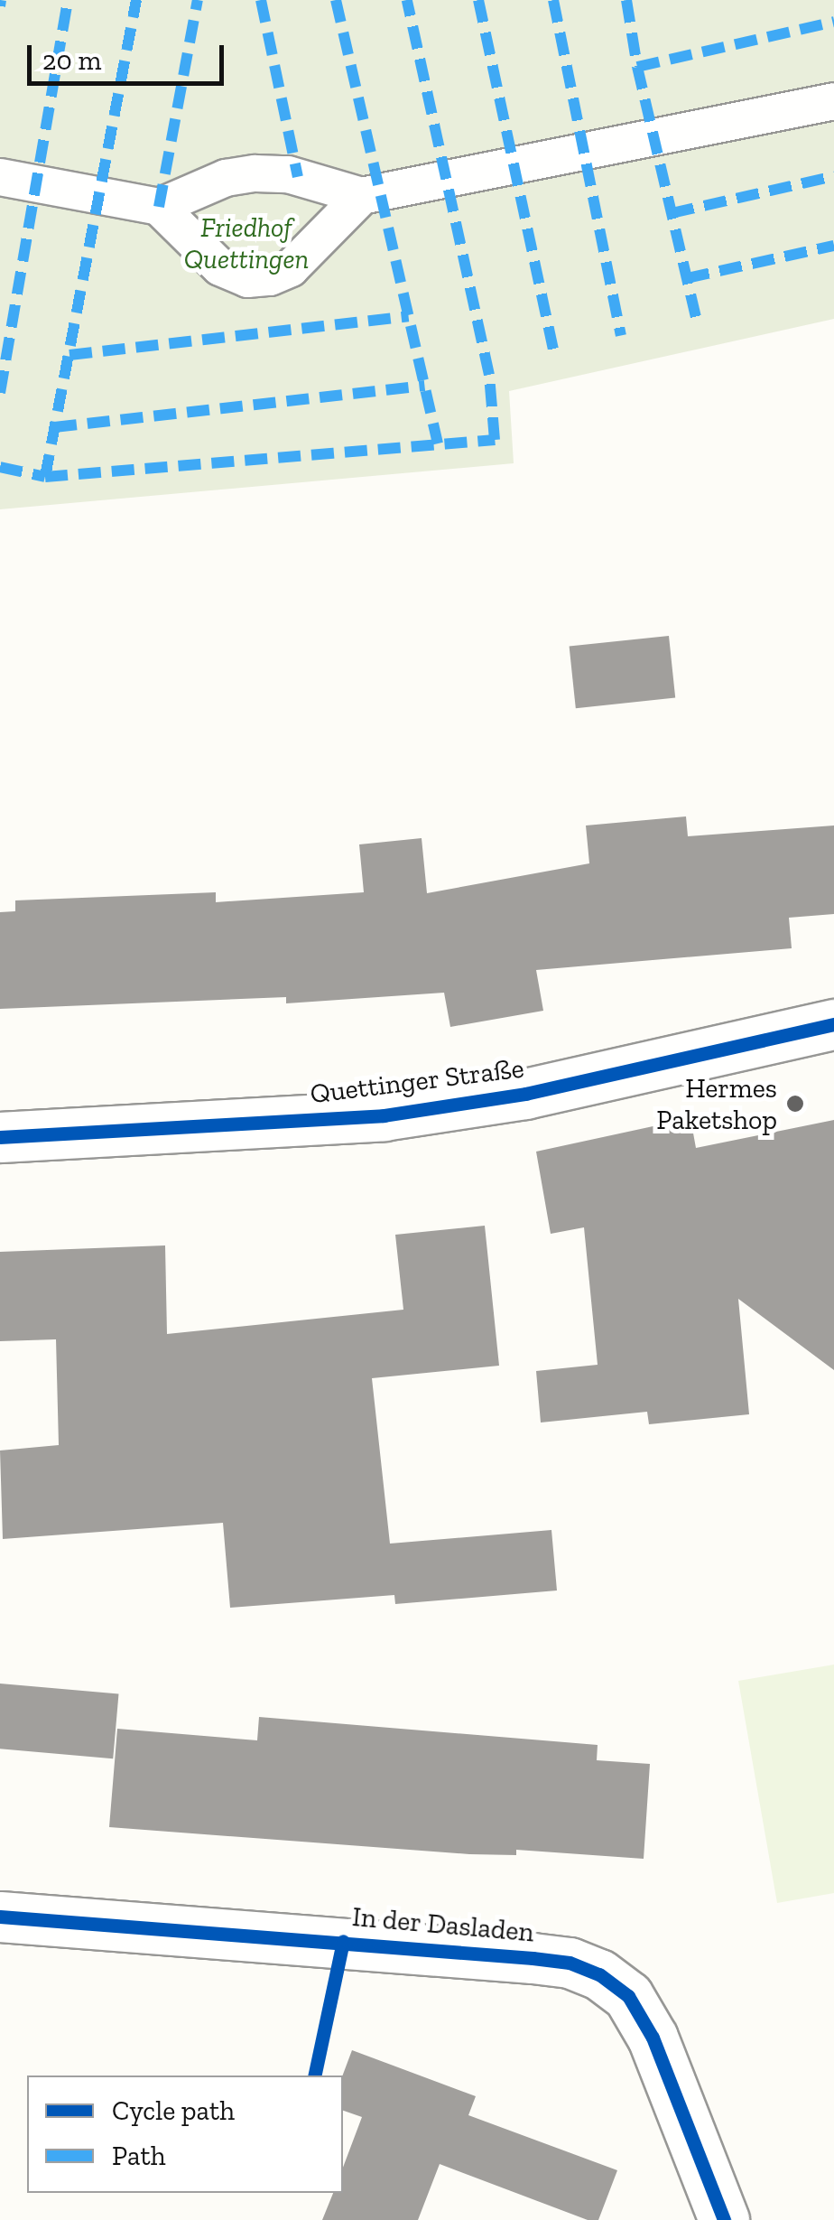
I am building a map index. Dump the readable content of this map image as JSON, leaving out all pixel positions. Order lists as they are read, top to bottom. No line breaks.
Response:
{"streets":{"street":["Quettinger Straße","In der Dasladen"]},"parks":["Friedhof Quettingen"],"places":["Hermes Paketshop"],"legend":["Cycle path","Path"],"scale_bar":"20 m"}
